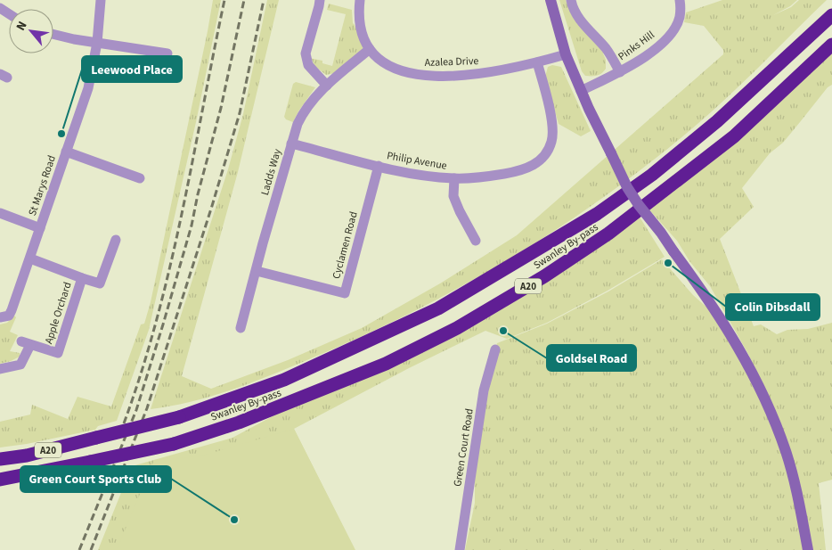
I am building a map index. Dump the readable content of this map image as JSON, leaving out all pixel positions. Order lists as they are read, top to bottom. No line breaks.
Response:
{"streets":{"highway":["Swanley By-pass","A20"],"street":["Pinks Hill","Azalea Drive","Philip Avenue","Ladds Way","St Marys Road","Cyclamen Road","Apple Orchard","Green Court Road"]},"crossings":[["Azalea Drive","Philip Avenue"],["Azalea Drive","Ladds Way"],["Philip Avenue","Ladds Way"],["Philip Avenue","Cyclamen Road"],["Ladds Way","Cyclamen Road"],["St Marys Road","Apple Orchard"],["Swanley By-pass","A20"]],"places":["Leewood Place","Colin Dibsdall","Goldsel Road","Green Court Sports Club"],"north":"top left"}
